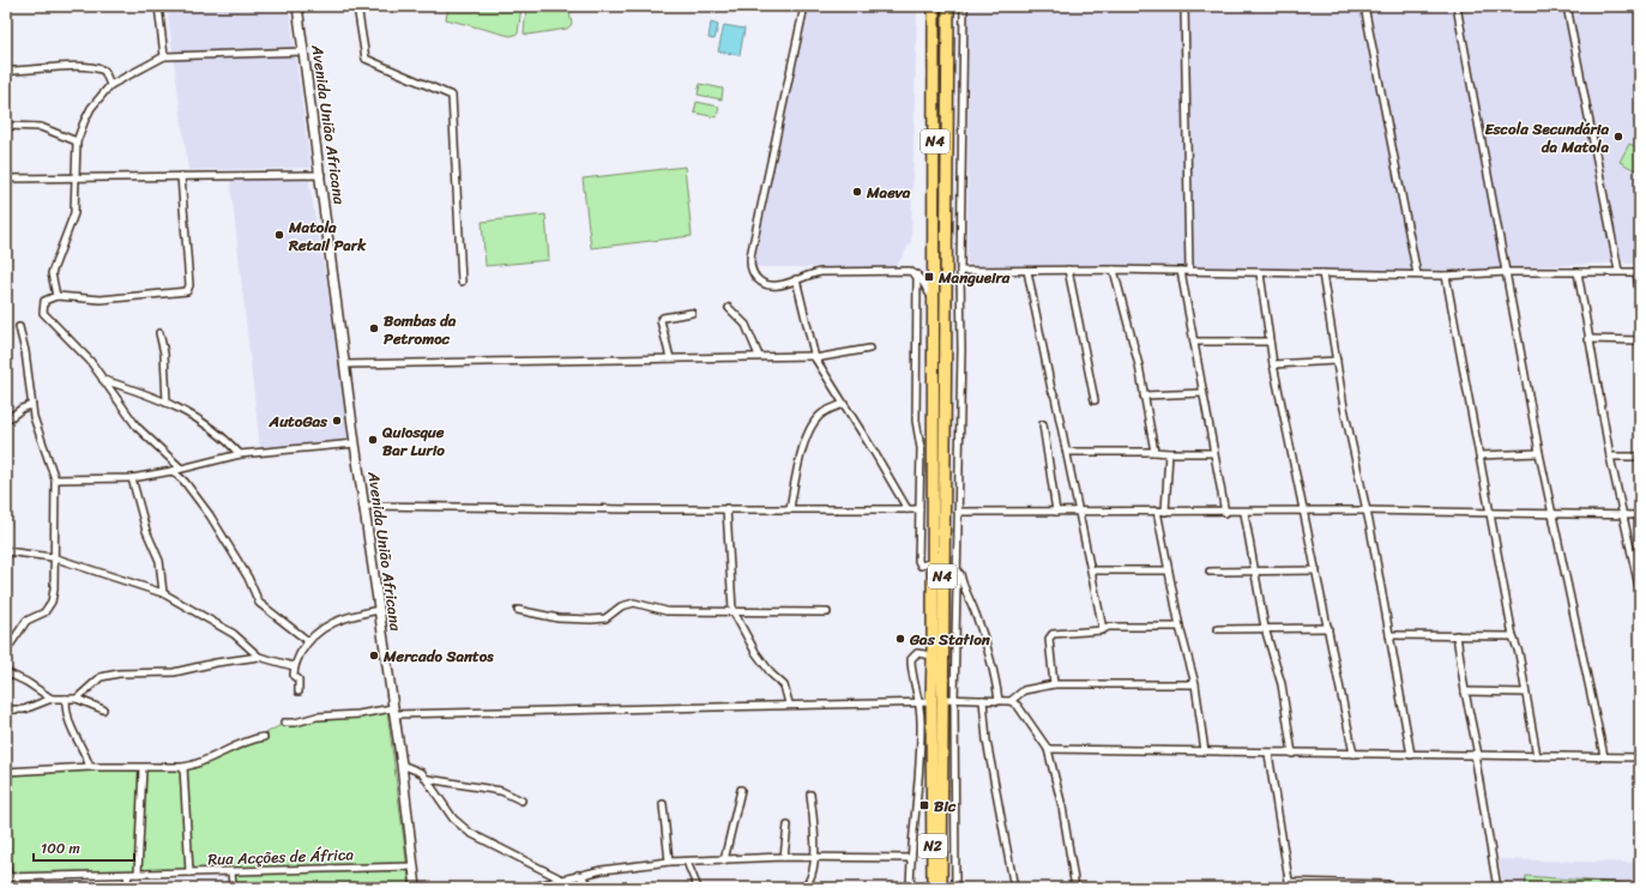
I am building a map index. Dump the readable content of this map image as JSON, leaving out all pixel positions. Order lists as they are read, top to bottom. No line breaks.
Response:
{"streets":{"highway":["N4","N2"],"main road":["Avenida União Africana"],"street":["Rua Acções de África"]},"crossings":[["Avenida União Africana","Rua Acções de África"],["N4","N2"]],"places":{"other":["Escola Secundária da Matola","Maeva","Matola Retail Park","Bombas da Petromoc","AutoGas","Quiosque Bar Lurio","Gas Station","Mercado Santos"],"transit":["Mangueira","Bic"]},"scale_bar":"100 m"}
